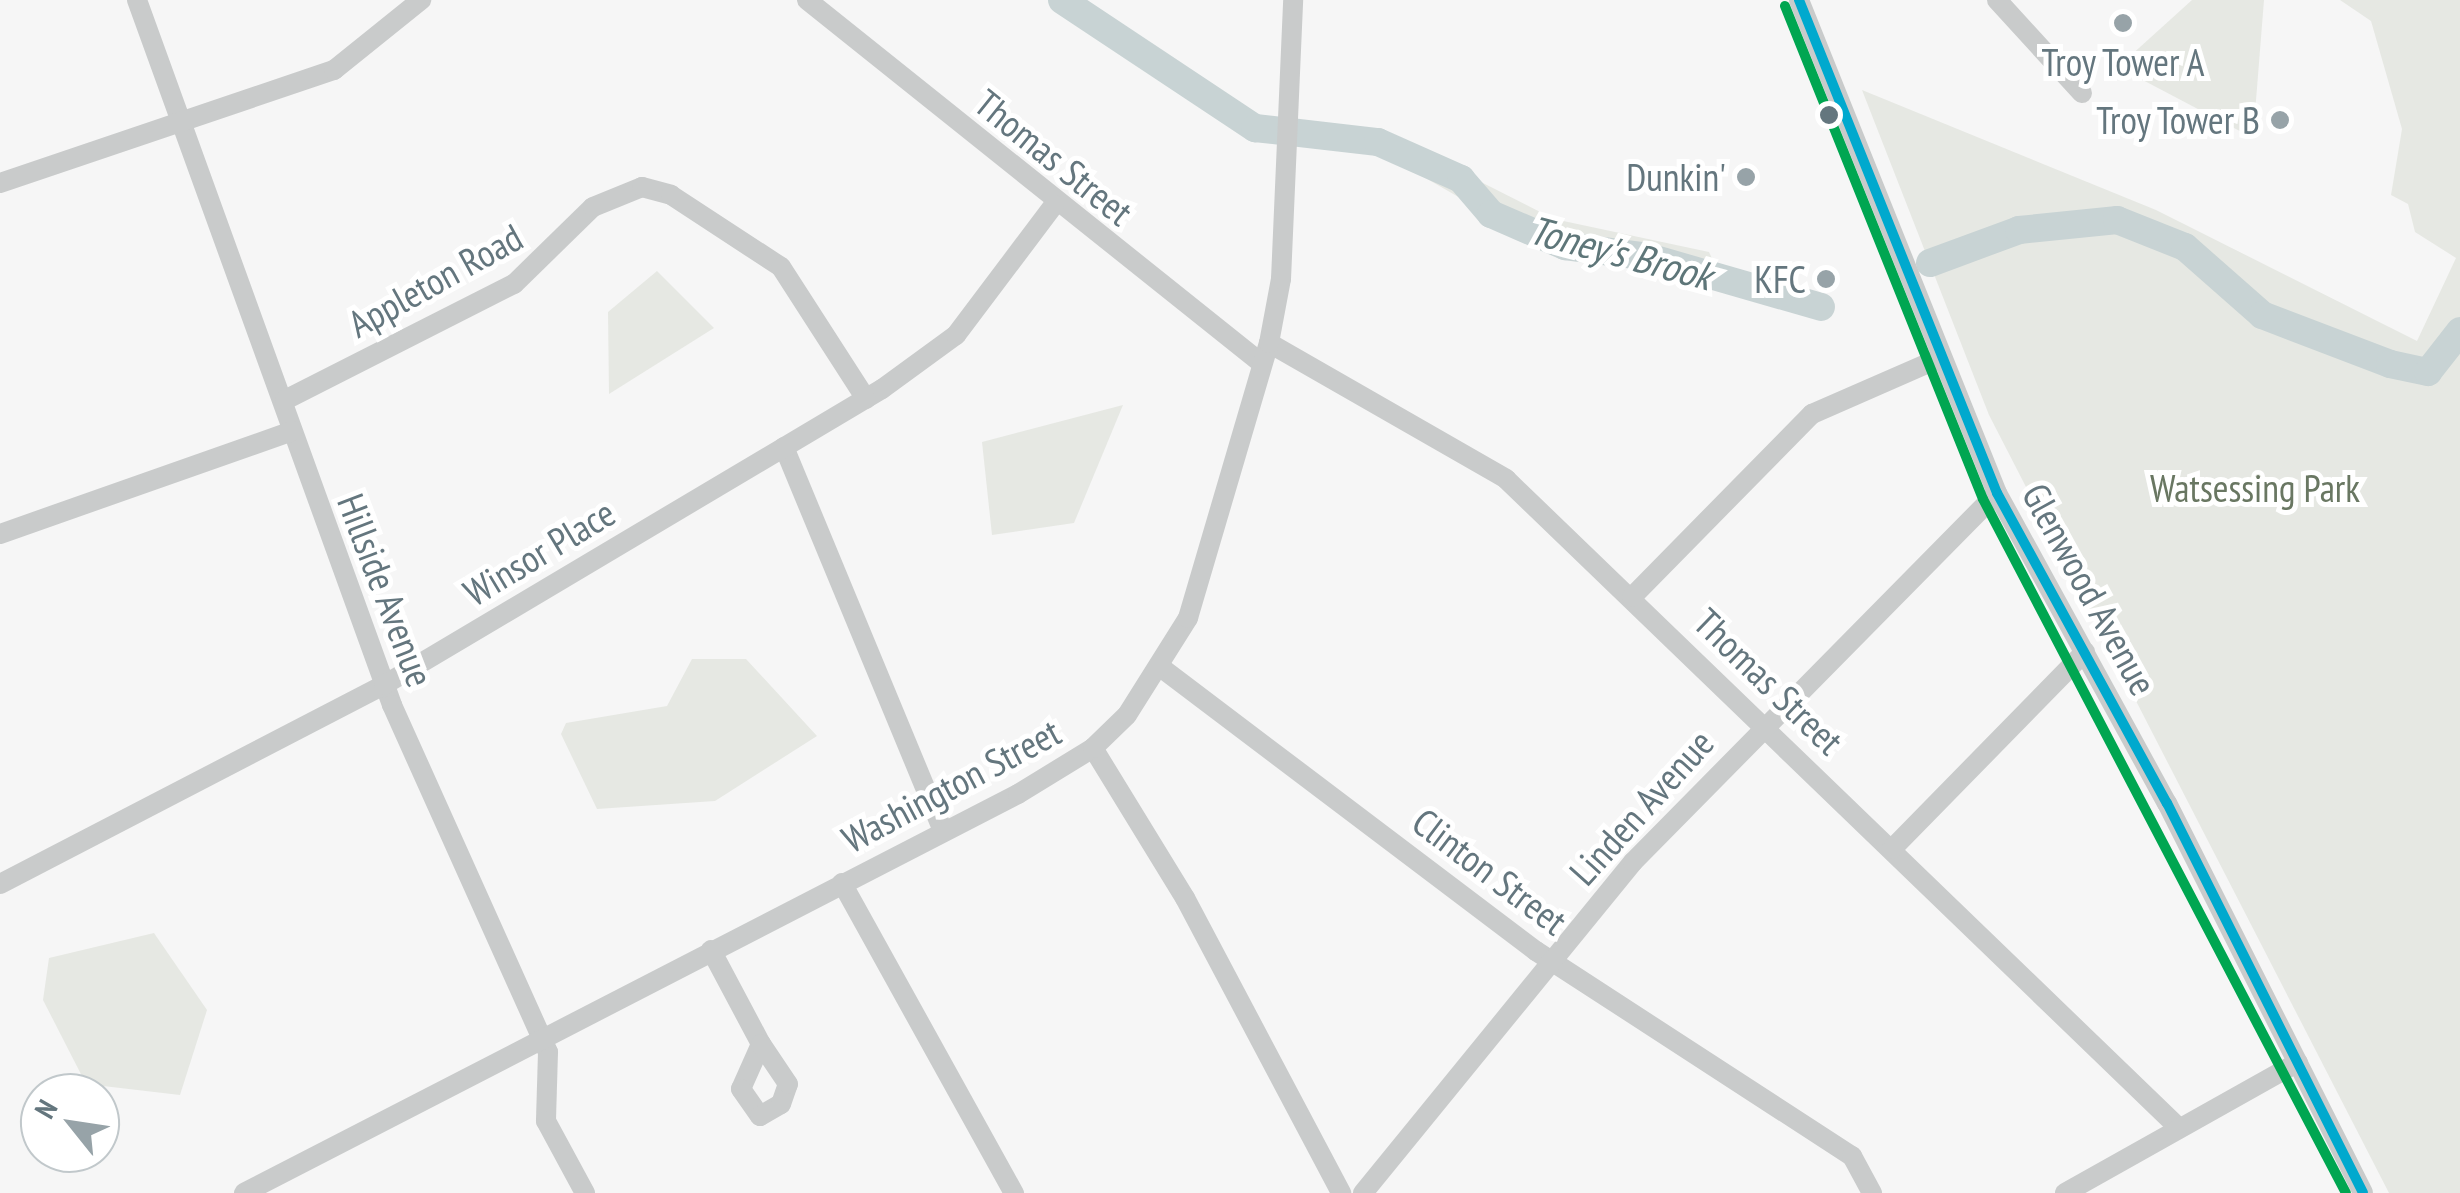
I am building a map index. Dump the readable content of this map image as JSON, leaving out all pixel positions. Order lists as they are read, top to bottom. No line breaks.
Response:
{"streets":{"street":["Thomas Street","Appleton Road","Winsor Place","Glenwood Avenue","Hillside Avenue","Washington Street","Linden Avenue","Clinton Street"]},"crossings":[["Thomas Street","Winsor Place"],["Thomas Street","Washington Street"],["Thomas Street","Linden Avenue"],["Appleton Road","Winsor Place"],["Appleton Road","Hillside Avenue"],["Winsor Place","Hillside Avenue"],["Glenwood Avenue","Linden Avenue"],["Hillside Avenue","Washington Street"],["Washington Street","Clinton Street"],["Linden Avenue","Clinton Street"]],"water":["Toney's Brook"],"parks":["Watsessing Park"],"places":["Troy Tower A","Troy Tower B","Dunkin'","KFC"],"north":"top left"}
